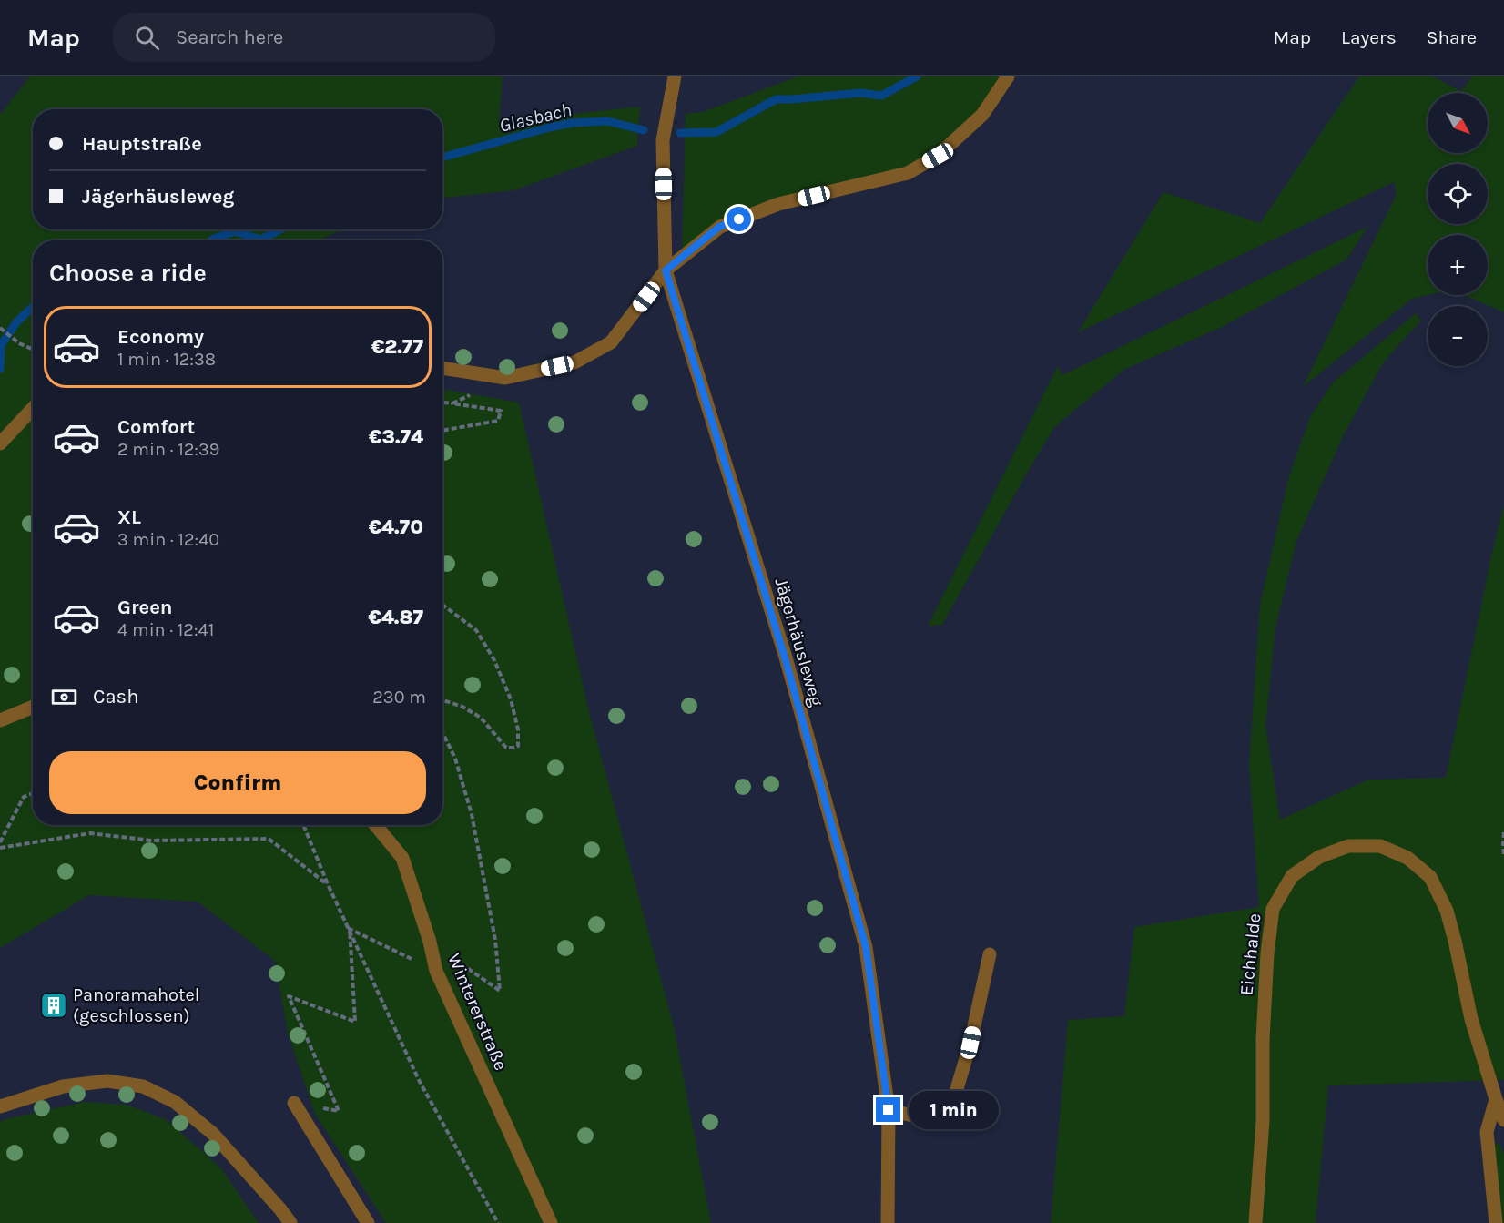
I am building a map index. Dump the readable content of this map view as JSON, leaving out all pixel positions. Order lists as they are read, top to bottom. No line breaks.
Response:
{"streets":{"street":["Jägerhäusleweg","Eichhalde","Wintererstraße"]},"water":["Glasbach"],"places":{"building":["Panoramahotel (geschlossen)"]},"north":"bottom right","page":{"header":"Map","search":"Search here","nav":["Map","Layers","Share"],"map_buttons":["+","−"],"banner":["Hauptstraße","Jägerhäusleweg"],"heading":"Choose a ride","list":[{"name":"Economy","note":"1 min · 12:38","value":"€2.77"},{"name":"Comfort","note":"2 min · 12:39","value":"€3.74"},{"name":"XL","note":"3 min · 12:40","value":"€4.70"},{"name":"Green","note":"4 min · 12:41","value":"€4.87"}],"pay":["Cash","230 m"],"buttons":"Confirm","bubble":"1 min"}}
